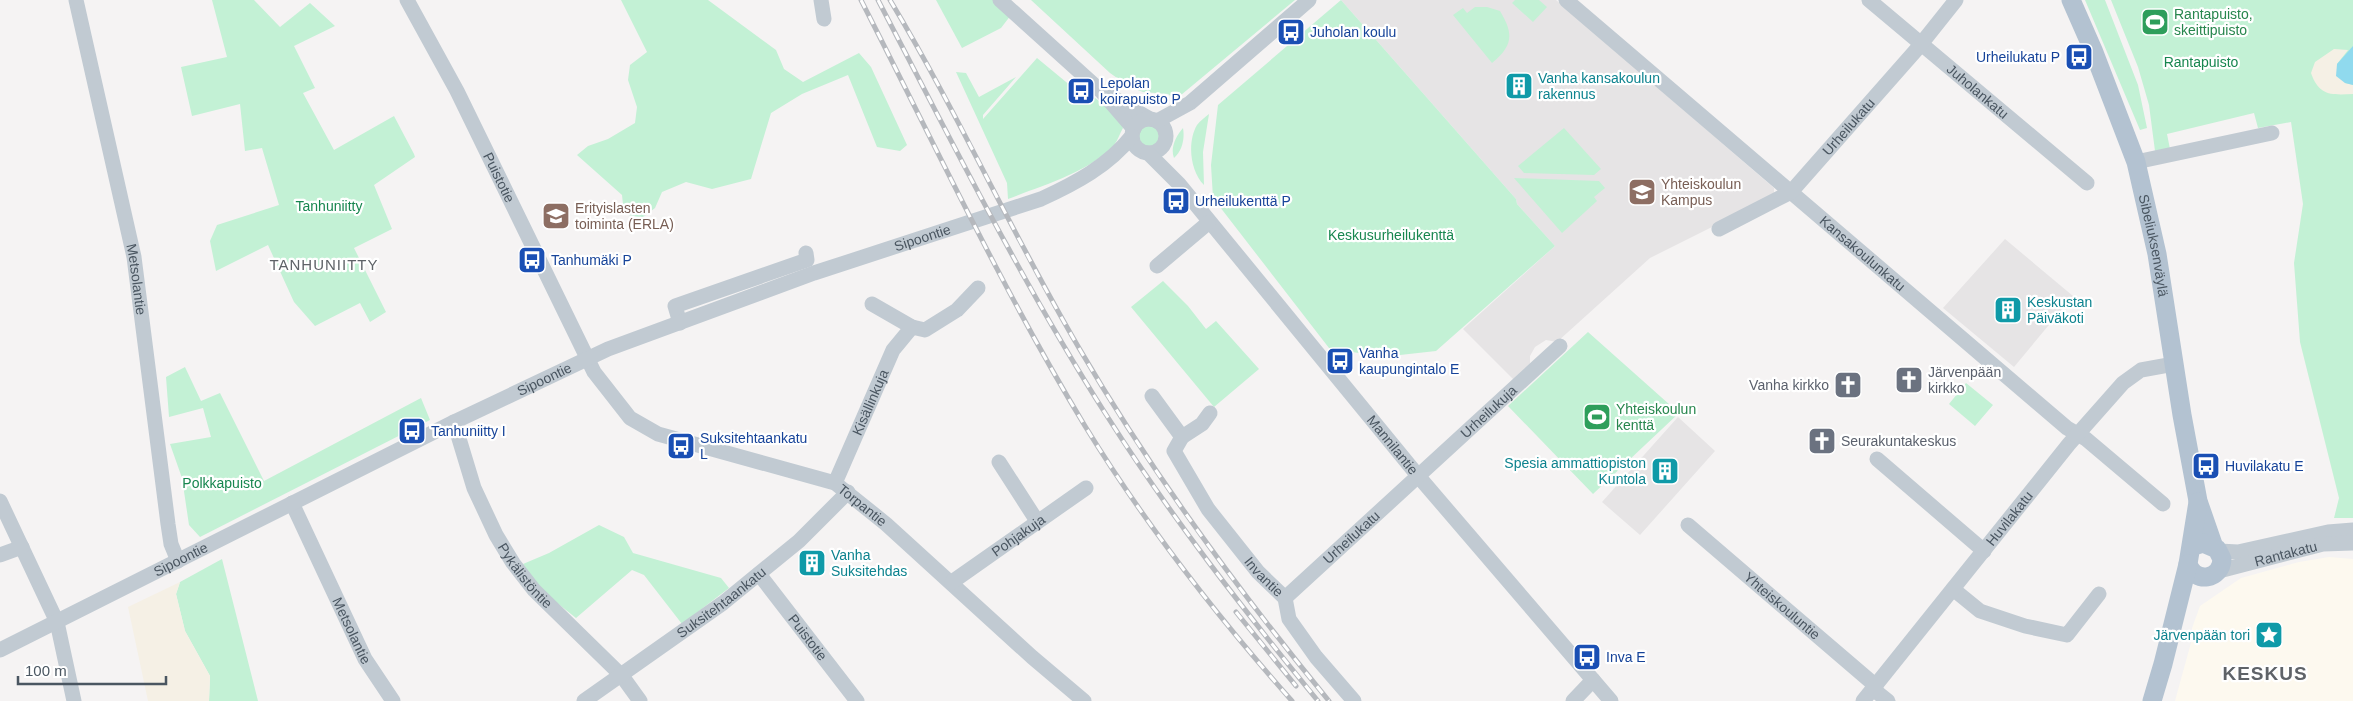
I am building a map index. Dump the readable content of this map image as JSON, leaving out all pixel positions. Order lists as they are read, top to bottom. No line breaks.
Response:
{"streets":{"main road":["Sibeliuksenväylä"],"street":["Juholankatu","Urheilukatu","Puistotie","Sipoontie","Kansakoulunkatu","Metsolantie","Kisällinkuja","Urheilukuja","Mannilantie","Torpantie","Huvilakatu","Pohjakuja","Rantakatu","Pykälistöntie","Invantie","Suksitehtaankatu","Yhteiskouluntie"]},"crossings":[["Juholankatu","Urheilukatu"],["Urheilukatu","Kansakoulunkatu"],["Urheilukatu","Urheilukuja"],["Urheilukatu","Mannilantie"],["Urheilukatu","Invantie"],["Puistotie","Sipoontie"],["Puistotie","Torpantie"],["Puistotie","Suksitehtaankatu"],["Sipoontie","Metsolantie"],["Sipoontie","Mannilantie"],["Sipoontie","Torpantie"],["Sipoontie","Pykälistöntie"],["Sibeliuksenväylä","Huvilakatu"],["Sibeliuksenväylä","Rantakatu"],["Kansakoulunkatu","Huvilakatu"],["Kisällinkuja","Torpantie"],["Urheilukuja","Mannilantie"],["Torpantie","Pohjakuja"],["Torpantie","Suksitehtaankatu"],["Huvilakatu","Yhteiskouluntie"],["Pykälistöntie","Suksitehtaankatu"]],"districts":["TANHUNIITTY","KESKUS"],"parks":["Rantapuisto","Tanhuniitty","Keskusurheilukenttä","Polkkapuisto"],"places":{"sports":["Rantapuisto, skeittipuisto","Yhteiskoulun kenttä"],"bus stop":["Juholan koulu","Urheilukatu P","Lepolan koirapuisto P","Urheilukenttä P","Tanhumäki P","Vanha kaupungintalo E","Tanhuniitty I","Suksitehtaankatu L","Huvilakatu E","Inva E"],"building":["Vanha kansakoulun rakennus","Keskustan Päiväkoti","Spesia ammattiopiston Kuntola","Vanha Suksitehdas"],"school or university":["Yhteiskoulun Kampus","Erityislasten toiminta (ERLA)"],"church":["Järvenpään kirkko","Vanha kirkko","Seurakuntakeskus"],"place":["Järvenpään tori"]},"scale_bar":"100 m"}
